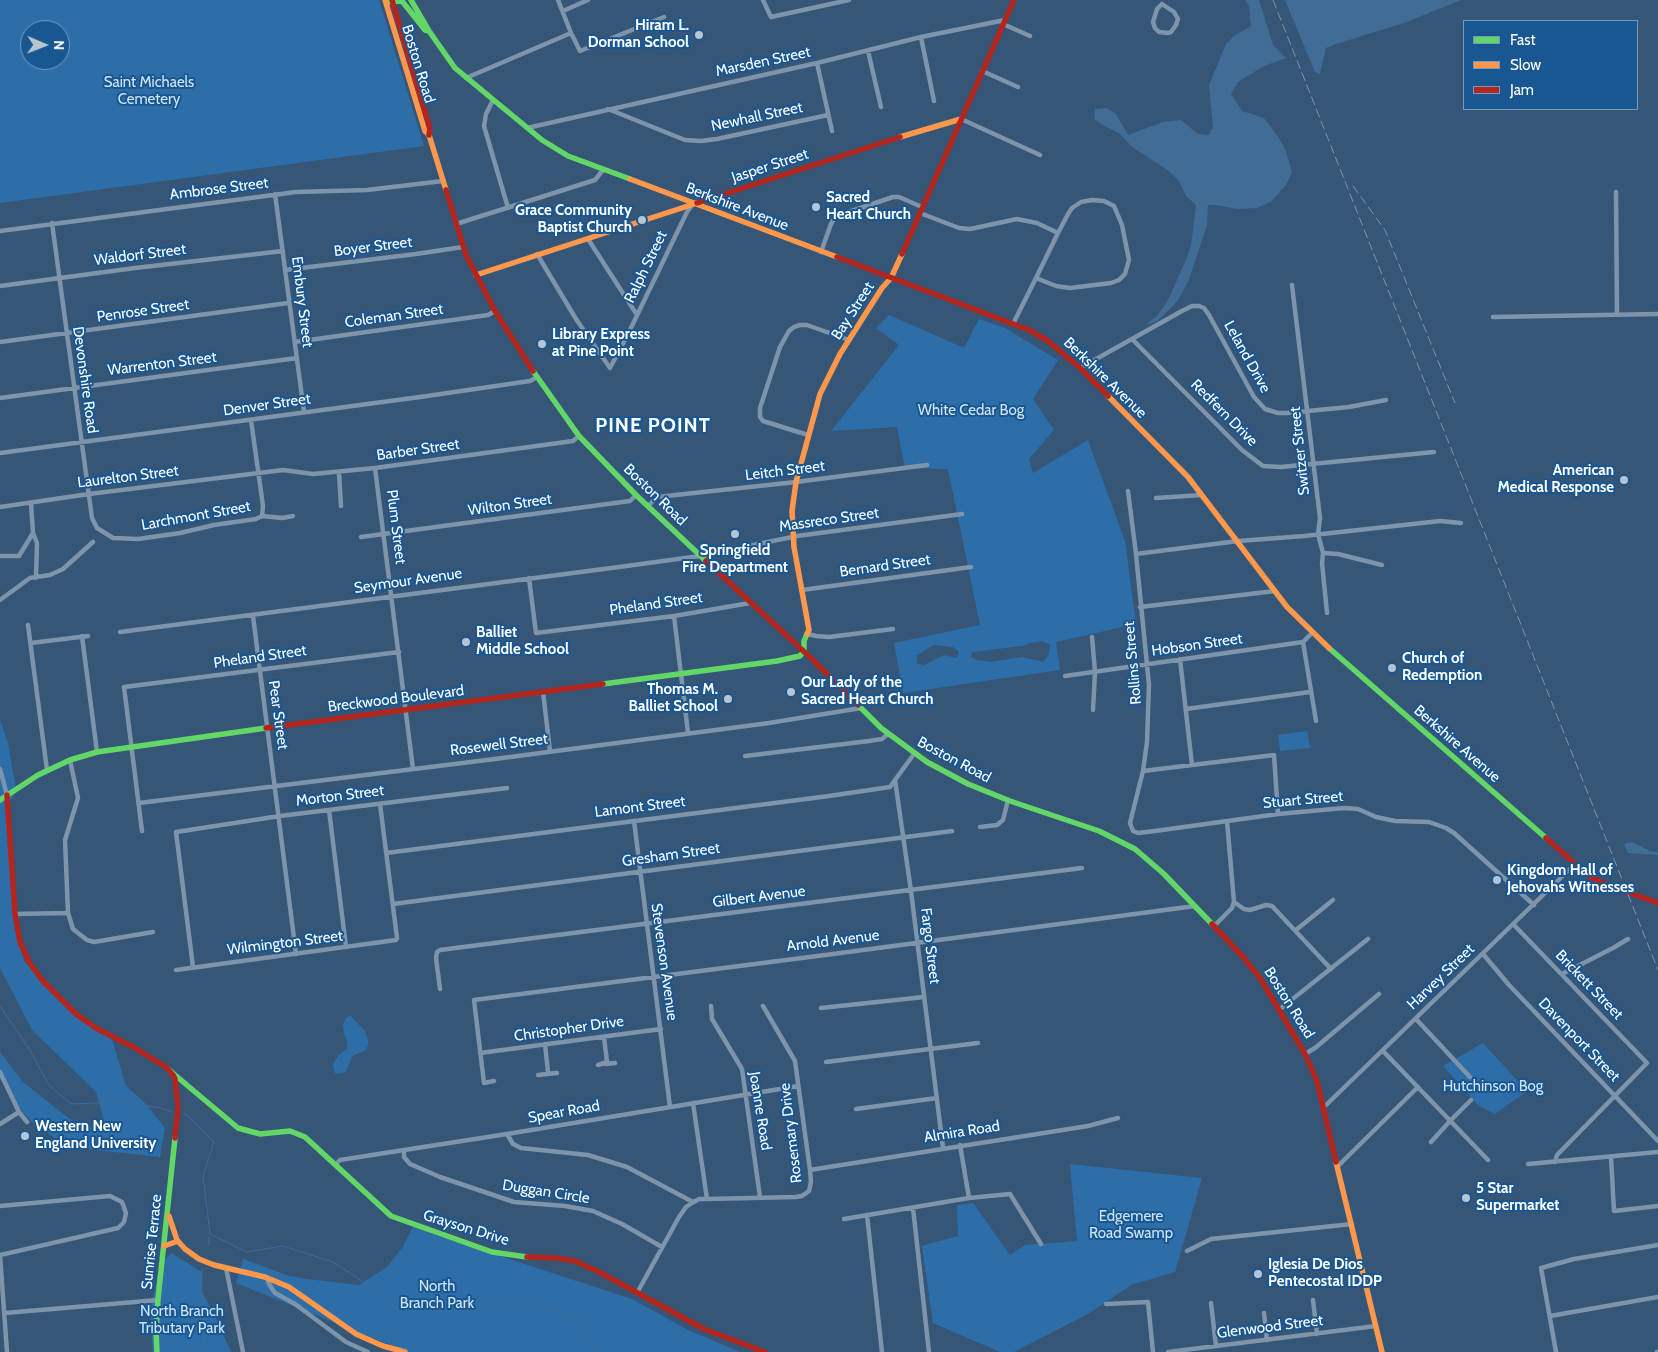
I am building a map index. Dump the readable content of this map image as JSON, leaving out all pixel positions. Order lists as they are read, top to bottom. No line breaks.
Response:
{"streets":{"main road":["Boston Road","Jasper Street","Berkshire Avenue","Bay Street","Breckwood Boulevard","Grayson Drive","Sunrise Terrace"],"street":["Marsden Street","Newhall Street","Ambrose Street","Boyer Street","Waldorf Street","Ralph Street","Embury Street","Penrose Street","Coleman Street","Leland Drive","Warrenton Street","Devonshire Road","Denver Street","Redfern Drive","Barber Street","Switzer Street","Leitch Street","Laurelton Street","Wilton Street","Larchmont Street","Massreco Street","Plum Street","Bernard Street","Seymour Avenue","Pheland Street","Hobson Street","Rollins Street","Pear Street","Rosewell Street","Morton Street","Stuart Street","Lamont Street","Gresham Street","Gilbert Avenue","Arnold Avenue","Wilmington Street","Fargo Street","Stevenson Avenue","Harvey Street","Brickett Street","Christopher Drive","Davenport Street","Joanne Road","Spear Road","Almira Road","Rosemary Drive","Duggan Circle","Glenwood Street"]},"crossings":[["Marsden Street","Newhall Street"],["Marsden Street","Berkshire Avenue"],["Marsden Street","Bay Street"],["Boston Road","Jasper Street"],["Boston Road","Ambrose Street"],["Boston Road","Berkshire Avenue"],["Boston Road","Boyer Street"],["Boston Road","Bay Street"],["Boston Road","Coleman Street"],["Boston Road","Denver Street"],["Boston Road","Barber Street"],["Boston Road","Leitch Street"],["Boston Road","Wilton Street"],["Boston Road","Massreco Street"],["Boston Road","Seymour Avenue"],["Boston Road","Pheland Street"],["Boston Road","Breckwood Boulevard"],["Boston Road","Rosewell Street"],["Boston Road","Arnold Avenue"],["Boston Road","Harvey Street"],["Boston Road","Glenwood Street"],["Jasper Street","Berkshire Avenue"],["Jasper Street","Ralph Street"],["Jasper Street","Bay Street"],["Ambrose Street","Embury Street"],["Ambrose Street","Devonshire Road"],["Berkshire Avenue","Ralph Street"],["Berkshire Avenue","Bay Street"],["Berkshire Avenue","Harvey Street"],["Boyer Street","Embury Street"],["Waldorf Street","Embury Street"],["Waldorf Street","Devonshire Road"],["Embury Street","Penrose Street"],["Embury Street","Coleman Street"],["Embury Street","Warrenton Street"],["Embury Street","Denver Street"],["Penrose Street","Devonshire Road"],["Bay Street","Leitch Street"],["Bay Street","Massreco Street"],["Bay Street","Bernard Street"],["Bay Street","Breckwood Boulevard"],["Leland Drive","Redfern Drive"],["Leland Drive","Switzer Street"],["Warrenton Street","Devonshire Road"],["Devonshire Road","Denver Street"],["Devonshire Road","Laurelton Street"],["Devonshire Road","Larchmont Street"],["Redfern Drive","Switzer Street"],["Barber Street","Laurelton Street"],["Barber Street","Plum Street"],["Wilton Street","Plum Street"],["Massreco Street","Seymour Avenue"],["Plum Street","Seymour Avenue"],["Plum Street","Pheland Street"],["Plum Street","Breckwood Boulevard"],["Plum Street","Rosewell Street"],["Seymour Avenue","Pheland Street"],["Seymour Avenue","Pear Street"],["Pheland Street","Breckwood Boulevard"],["Pheland Street","Pear Street"],["Hobson Street","Rollins Street"],["Rollins Street","Stuart Street"],["Breckwood Boulevard","Pear Street"],["Breckwood Boulevard","Grayson Drive"],["Pear Street","Rosewell Street"],["Pear Street","Morton Street"],["Pear Street","Wilmington Street"],["Morton Street","Wilmington Street"],["Stuart Street","Harvey Street"],["Lamont Street","Fargo Street"],["Lamont Street","Stevenson Avenue"],["Gresham Street","Wilmington Street"],["Gresham Street","Fargo Street"],["Gresham Street","Stevenson Avenue"],["Gilbert Avenue","Fargo Street"],["Gilbert Avenue","Stevenson Avenue"],["Arnold Avenue","Fargo Street"],["Arnold Avenue","Stevenson Avenue"],["Arnold Avenue","Christopher Drive"],["Fargo Street","Almira Road"],["Stevenson Avenue","Christopher Drive"],["Stevenson Avenue","Spear Road"],["Harvey Street","Brickett Street"],["Harvey Street","Davenport Street"],["Brickett Street","Davenport Street"],["Joanne Road","Spear Road"],["Joanne Road","Rosemary Drive"],["Spear Road","Rosemary Drive"],["Spear Road","Duggan Circle"],["Spear Road","Grayson Drive"],["Almira Road","Rosemary Drive"]],"districts":["PINE POINT"],"parks":["Saint Michaels Cemetery","White Cedar Bog","Hutchinson Bog","Edgemere Road Swamp","North Branch Park","North Branch Tributary Park"],"places":["Hiram L. Dorman School","Sacred Heart Church","Grace Community Baptist Church","Library Express at Pine Point","American Medical Response","Springfield Fire Department","Balliet Middle School","Church of Redemption","Our Lady of the Sacred Heart Church","Thomas M. Balliet School","Kingdom Hall of Jehovahs Witnesses","Western New England University","5 Star Supermarket","Iglesia De Dios Pentecostal IDDP"],"legend":["Fast","Slow","Jam"],"north":"right"}
